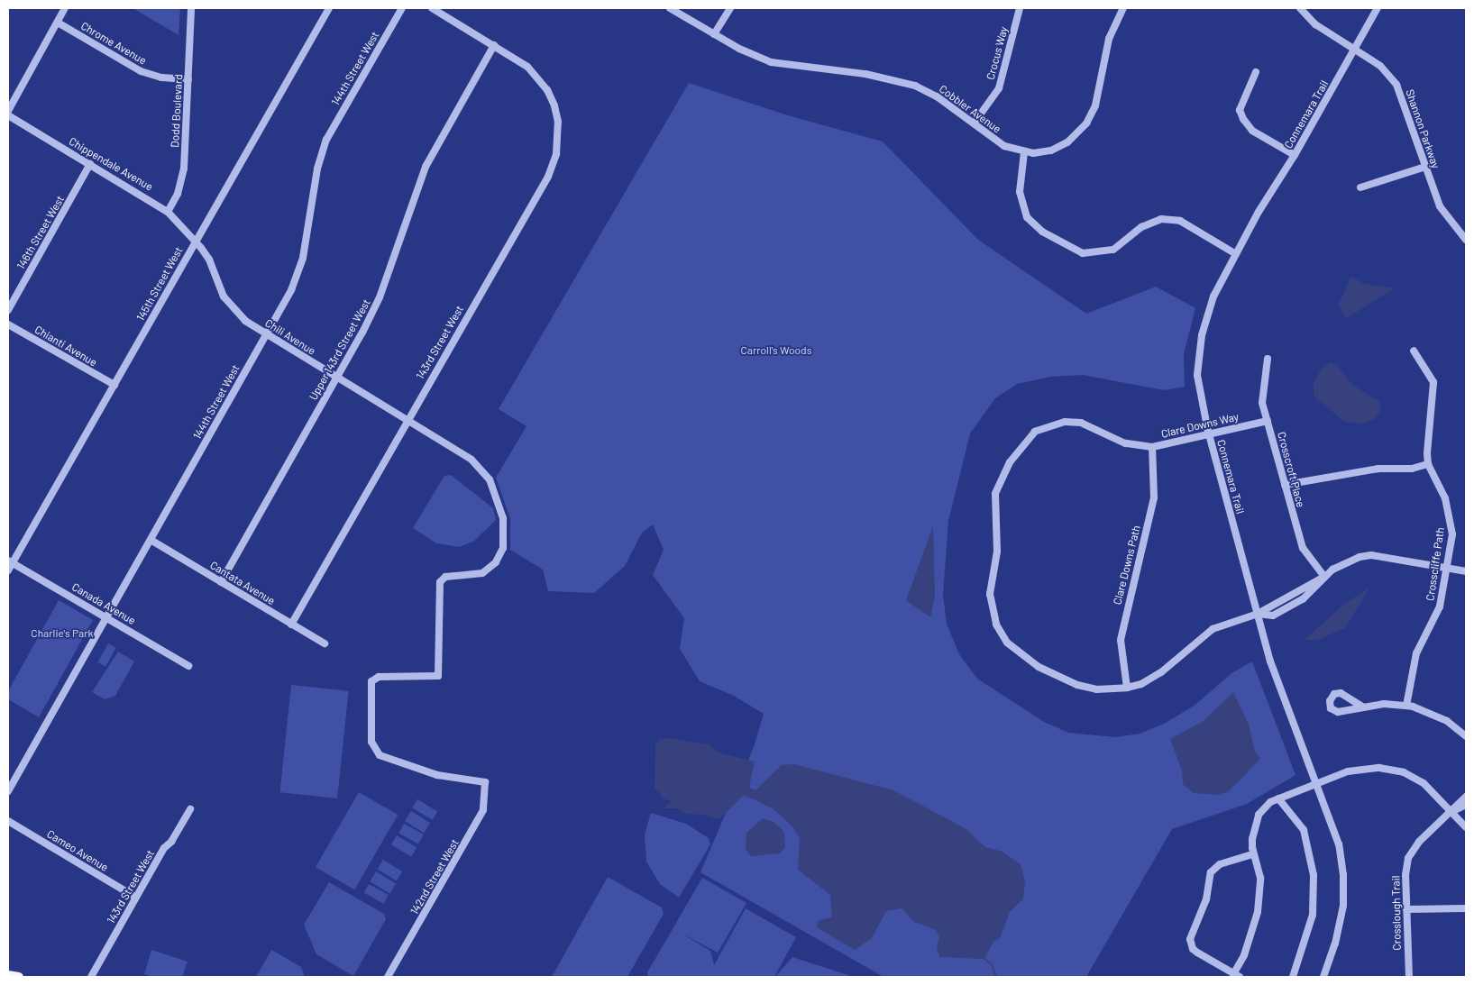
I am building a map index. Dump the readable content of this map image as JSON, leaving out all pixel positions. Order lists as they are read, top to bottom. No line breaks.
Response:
{"streets":{"street":["Chrome Avenue","Crocus Way","144th Street West","Cobbler Avenue","Dodd Boulevard","Connemara Trail","Shannon Parkway","Chippendale Avenue","146th Street West","145th Street West","Chili Avenue","143rd Street West","Chianti Avenue","Upper 143rd Street West","Clare Downs Way","Crosscroft Place","Crosscliffe Path","Clare Downs Path","Cantata Avenue","Canada Avenue","Cameo Avenue","142nd Street West","Crosslough Trail"]},"crossings":[["Chrome Avenue","Dodd Boulevard"],["Crocus Way","Cobbler Avenue"],["144th Street West","Chili Avenue"],["144th Street West","Cantata Avenue"],["144th Street West","Canada Avenue"],["Dodd Boulevard","Chippendale Avenue"],["Connemara Trail","Shannon Parkway"],["Connemara Trail","Clare Downs Way"],["Chippendale Avenue","146th Street West"],["Chippendale Avenue","145th Street West"],["Chippendale Avenue","Chili Avenue"],["145th Street West","Chili Avenue"],["145th Street West","Chianti Avenue"],["145th Street West","Canada Avenue"],["Chili Avenue","143rd Street West"],["Chili Avenue","Upper 143rd Street West"],["Chili Avenue","142nd Street West"],["143rd Street West","Upper 143rd Street West"],["143rd Street West","Cantata Avenue"],["143rd Street West","Cameo Avenue"],["Upper 143rd Street West","Cantata Avenue"],["Clare Downs Way","Crosscroft Place"],["Clare Downs Way","Crosscliffe Path"],["Clare Downs Way","Clare Downs Path"]],"parks":["Carroll's Woods","Charlie's Park"]}
